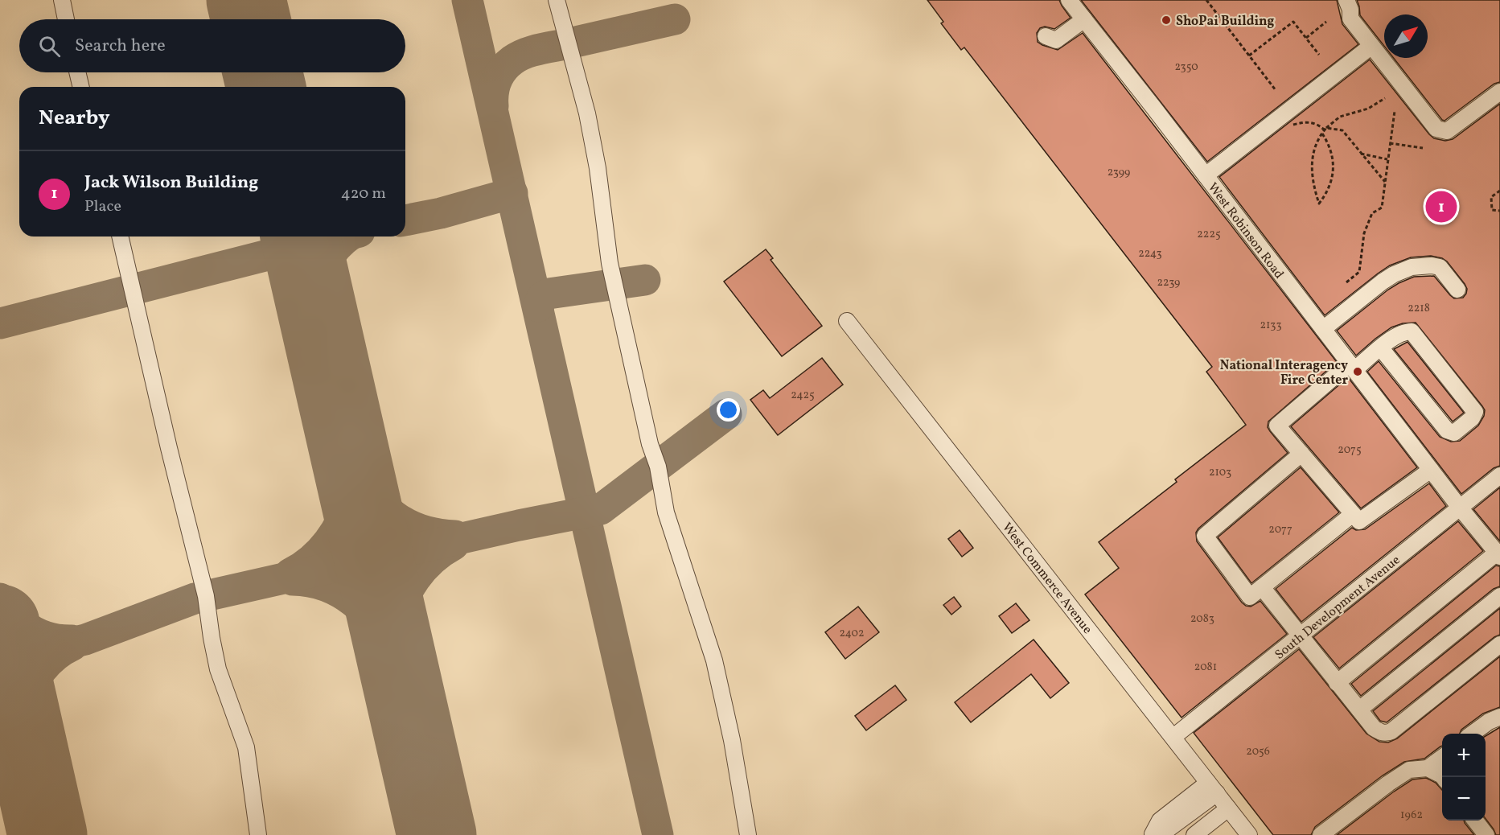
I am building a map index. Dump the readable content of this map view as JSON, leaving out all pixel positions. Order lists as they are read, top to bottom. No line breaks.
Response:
{"streets":{"street":["West Robinson Road","West Commerce Avenue","South Development Avenue"]},"crossings":[["West Robinson Road","South Development Avenue"],["West Commerce Avenue","South Development Avenue"]],"places":["ShoPai Building","National Interagency Fire Center"],"house_numbers":["2350","2399","2225","2243","2239","2218","2133","2425","2075","2103","2077","2083","2402","2081","2056","1962"],"north":"top right","page":{"search":"Search here","heading":"Nearby","list":[{"mark":"1","name":"Jack Wilson Building","note":"Place","value":"420 m"}],"pins":"1","map_buttons":["+","−"]}}
